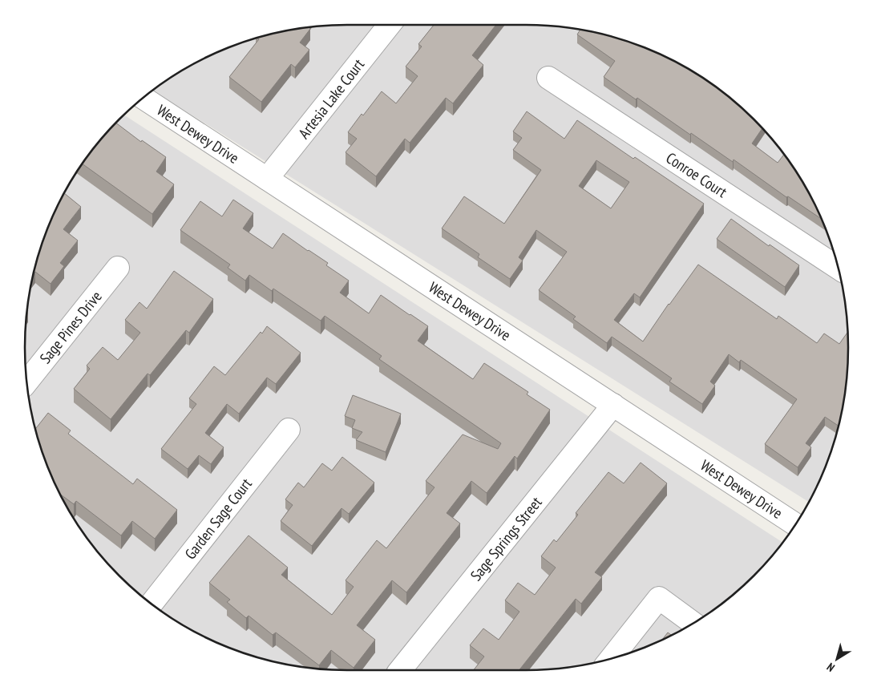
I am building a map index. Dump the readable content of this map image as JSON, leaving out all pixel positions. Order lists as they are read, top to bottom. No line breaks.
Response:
{"streets":{"street":["Artesia Lake Court","West Dewey Drive","Conroe Court","Sage Pines Drive","Garden Sage Court","Sage Springs Street"]},"crossings":[["Artesia Lake Court","West Dewey Drive"],["West Dewey Drive","Sage Springs Street"]],"north":"bottom left"}
